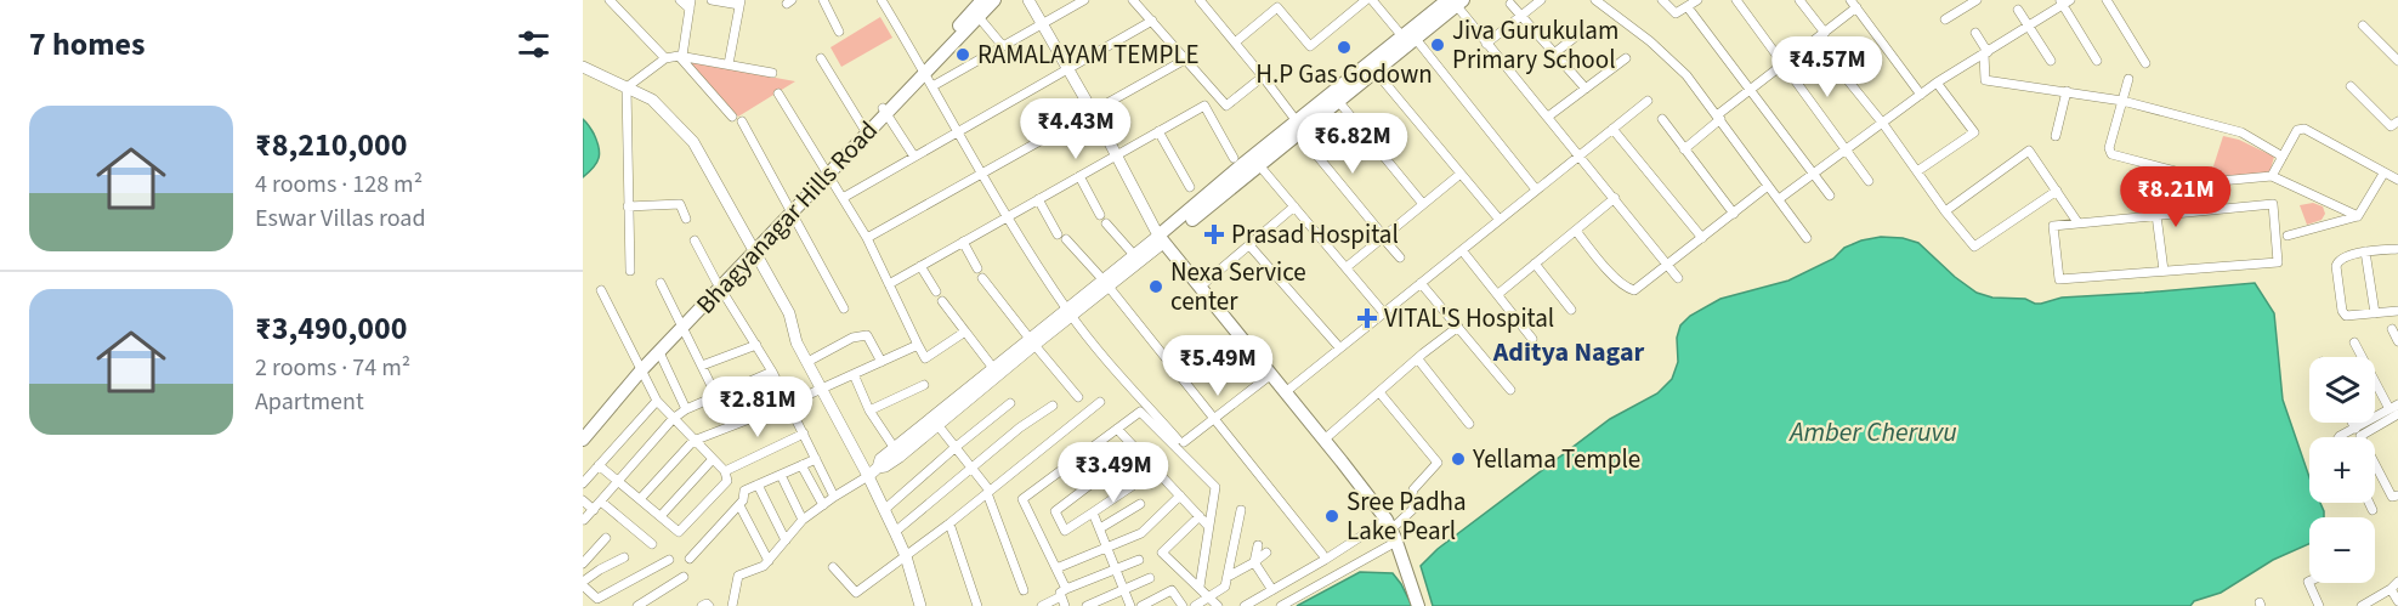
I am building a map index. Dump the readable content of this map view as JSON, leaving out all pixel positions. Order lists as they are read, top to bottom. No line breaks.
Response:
{"streets":{"main road":["Bhagyanagar Hills Road"]},"districts":["Aditya Nagar"],"water":["Amber Cheruvu"],"places":{"other":["Jiva Gurukulam Primary School","H.P Gas Godown","RAMALAYAM TEMPLE","Nexa Service center","Yellama Temple","Sree Padha Lake Pearl"],"health":["Prasad Hospital","VITAL'S Hospital"]},"page":{"heading":"7 homes","price":["₹4.57M","₹4.43M","₹6.82M","₹8.21M","₹5.49M","₹2.81M","₹3.49M"],"list":[{"name":"₹8,210,000","note":"4 rooms · 128 m² · Eswar Villas road"},{"name":"₹3,490,000","note":"2 rooms · 74 m² · Apartment"}],"map_buttons":["+","−"]}}
